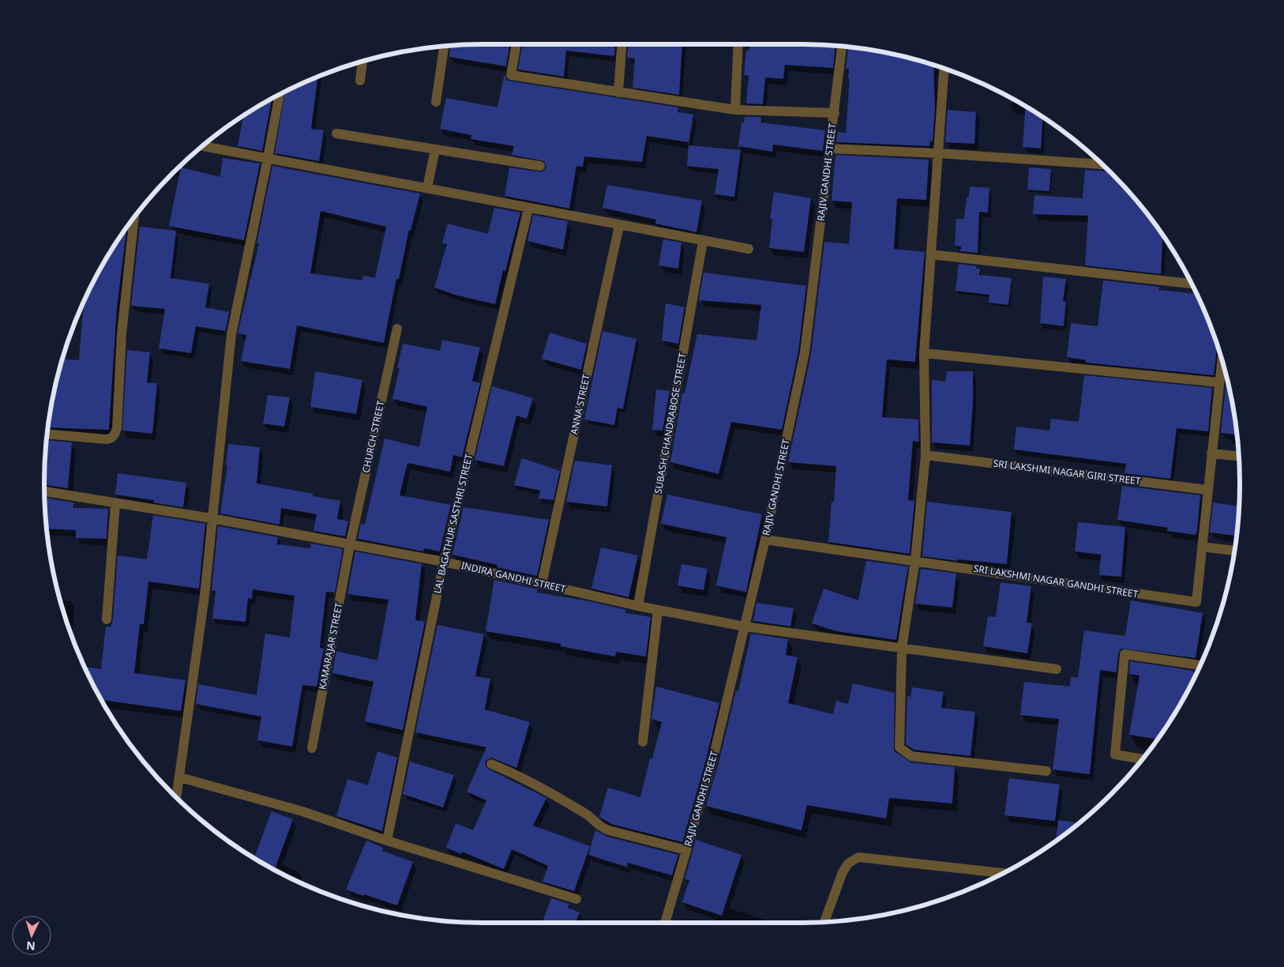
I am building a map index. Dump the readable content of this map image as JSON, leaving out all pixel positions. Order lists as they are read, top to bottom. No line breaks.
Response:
{"streets":{"street":["RAJIV GANDHI STREET","ANNA STREET","SUBASH CHANDRABOSE STREET","CHURCH STREET","SRI LAKSHMI NAGAR GIRI STREET","LAL BAGATHUR SASTHRI STREET","INDIRA GANDHI STREET","SRI LAKSHMI NAGAR GANDHI STREET","KAMARAJAR STREET"]},"crossings":[["RAJIV GANDHI STREET","INDIRA GANDHI STREET"],["RAJIV GANDHI STREET","SRI LAKSHMI NAGAR GANDHI STREET"],["ANNA STREET","INDIRA GANDHI STREET"],["SUBASH CHANDRABOSE STREET","INDIRA GANDHI STREET"],["CHURCH STREET","INDIRA GANDHI STREET"],["CHURCH STREET","KAMARAJAR STREET"],["LAL BAGATHUR SASTHRI STREET","INDIRA GANDHI STREET"],["INDIRA GANDHI STREET","KAMARAJAR STREET"]],"north":"bottom"}
